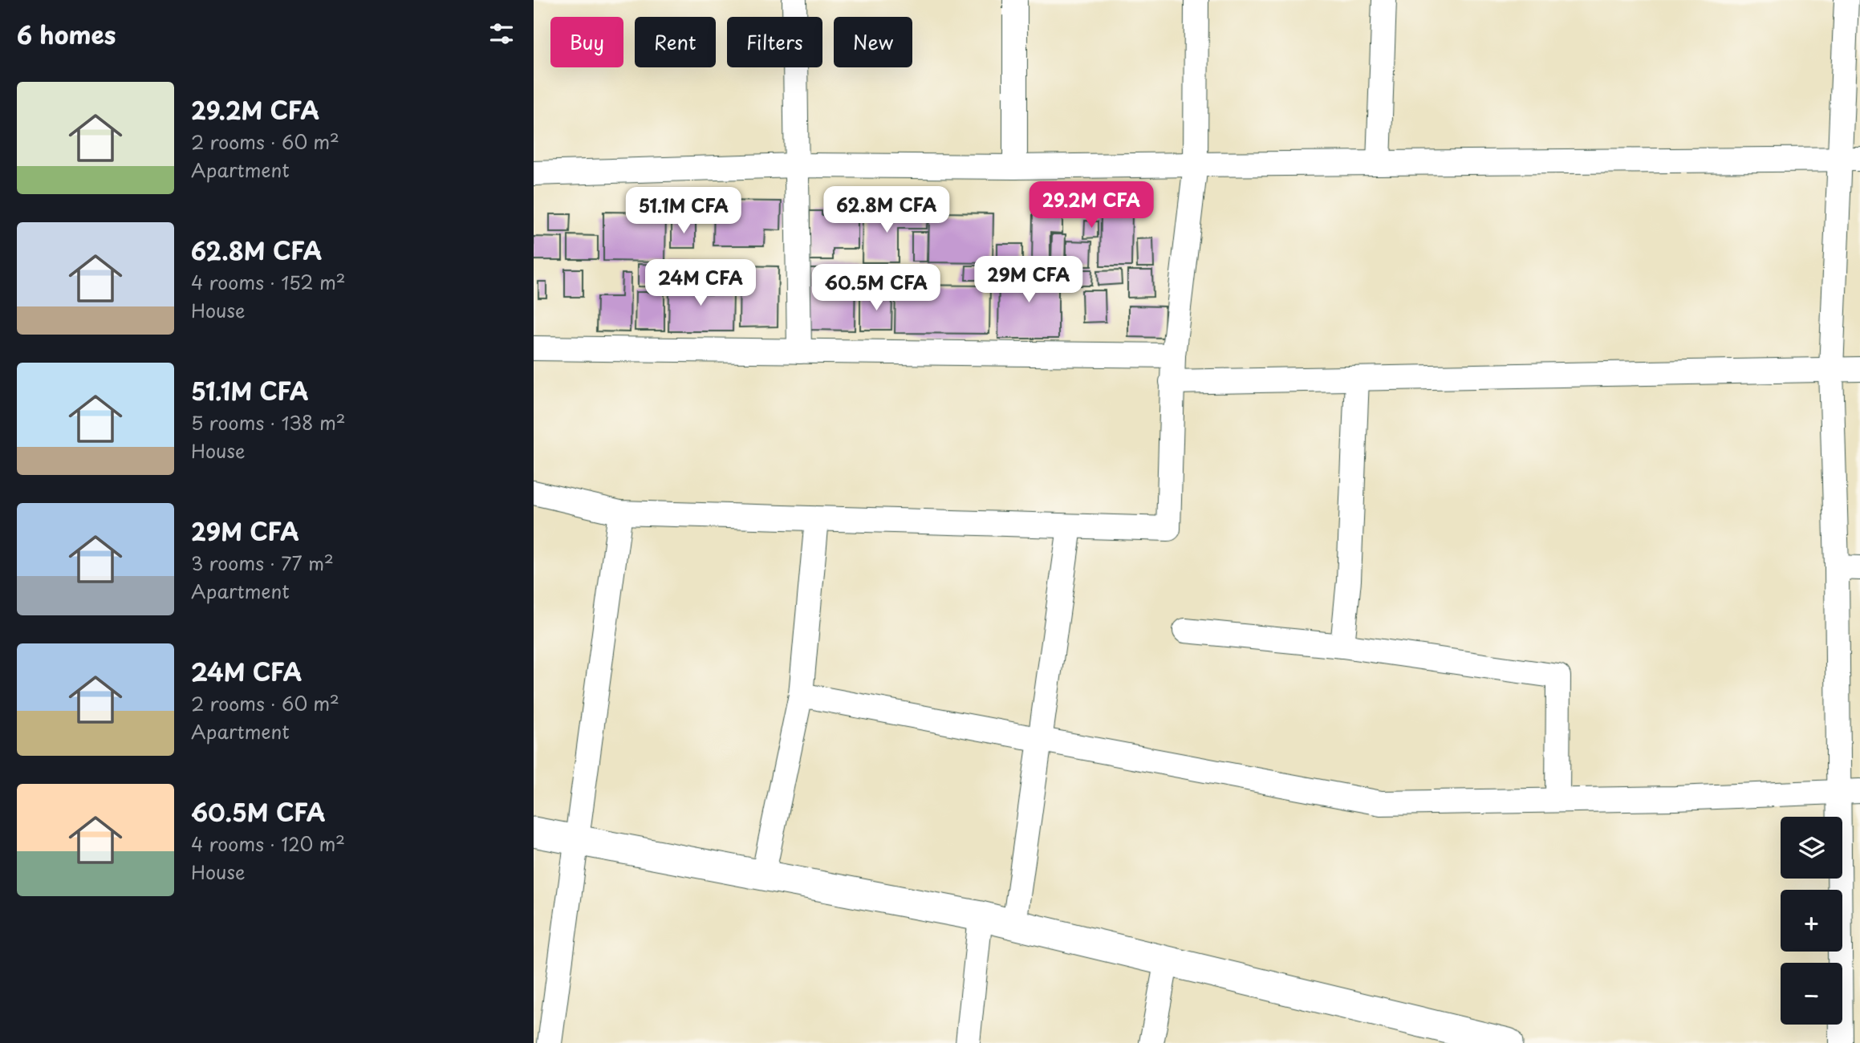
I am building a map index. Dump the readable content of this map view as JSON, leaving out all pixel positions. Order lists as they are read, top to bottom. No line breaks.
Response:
{"page":{"heading":"6 homes","chip":["Buy","Rent","Filters","New"],"list":[{"name":"29.2M CFA","note":"2 rooms · 60 m² · Apartment"},{"name":"62.8M CFA","note":"4 rooms · 152 m² · House"},{"name":"51.1M CFA","note":"5 rooms · 138 m² · House"},{"name":"29M CFA","note":"3 rooms · 77 m² · Apartment"},{"name":"24M CFA","note":"2 rooms · 60 m² · Apartment"},{"name":"60.5M CFA","note":"4 rooms · 120 m² · House"}],"price":["29.2M CFA","62.8M CFA","51.1M CFA","29M CFA","24M CFA","60.5M CFA"],"map_buttons":["+","−"]}}
